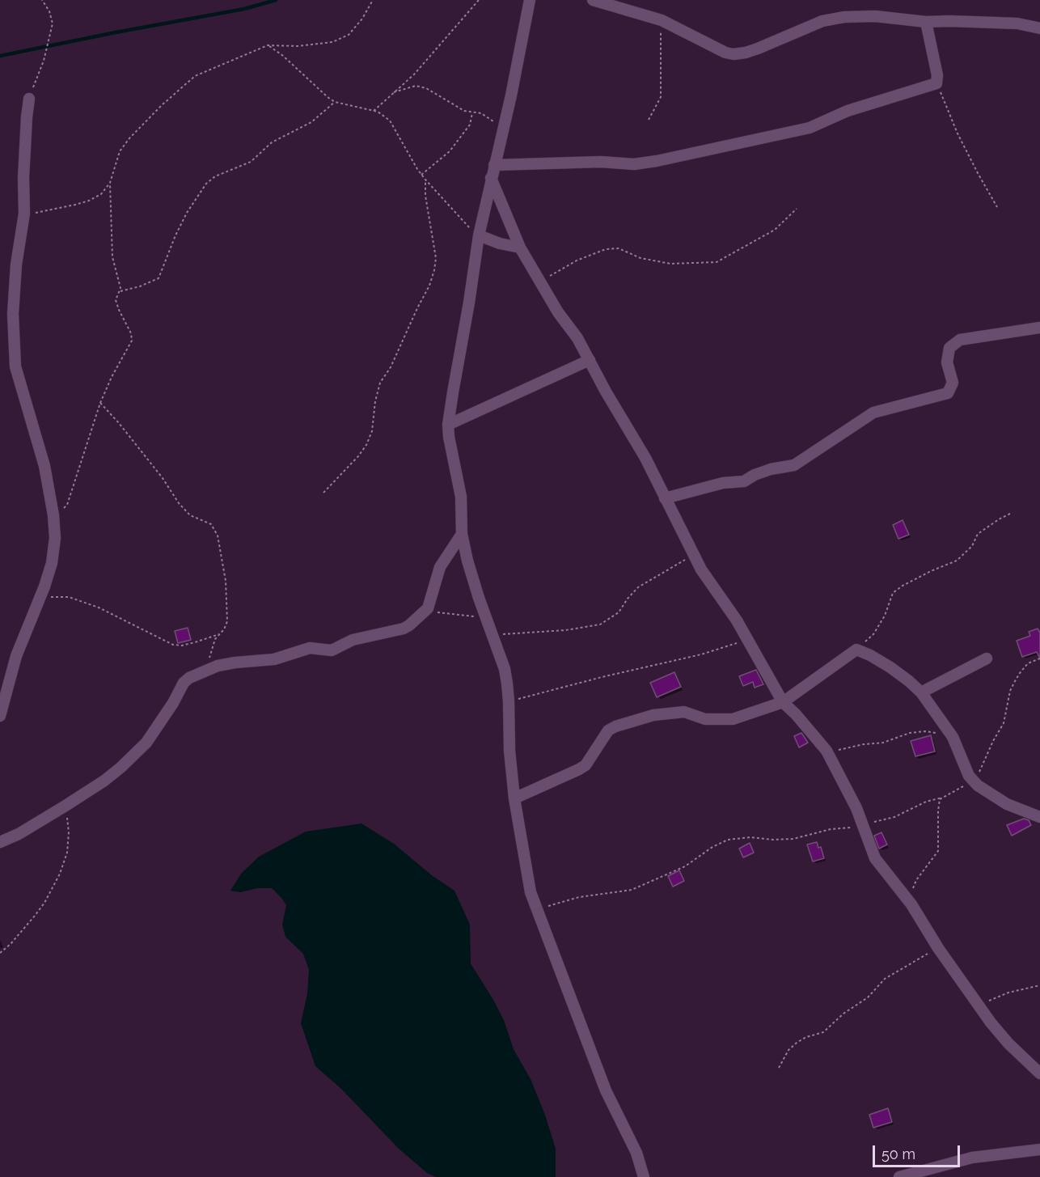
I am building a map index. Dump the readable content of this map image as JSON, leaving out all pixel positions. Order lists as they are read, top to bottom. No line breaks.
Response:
{"scale_bar":"50 m"}
